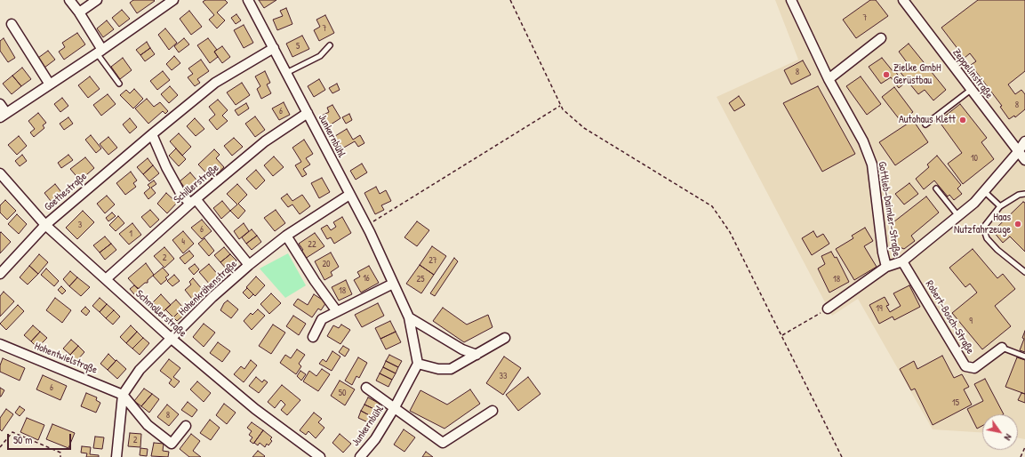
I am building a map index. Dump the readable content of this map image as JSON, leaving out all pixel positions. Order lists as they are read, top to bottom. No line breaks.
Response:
{"streets":{"street":["Zeppelinstraße","Junkernbühl","Schillerstraße","Goethestraße","Gottlieb-Daimler-Straße","Hohenkrähenstraße","Schmollerstraße","Robert-Bosch-Straße","Hohentwielstraße"]},"crossings":[["Junkernbühl","Schillerstraße"],["Junkernbühl","Goethestraße"],["Junkernbühl","Hohenkrähenstraße"],["Schillerstraße","Schmollerstraße"],["Goethestraße","Schmollerstraße"],["Hohenkrähenstraße","Schmollerstraße"],["Hohenkrähenstraße","Hohentwielstraße"]],"places":["Zielke GmbH Gerüstbau","Autohaus Klett","Haas Nutzfahrzeuge"],"house_numbers":["7","7","5","8","8","6","10","3","6","1","4","22","2","27","20","16","25","18","18","19","9","33","6","50","15","8","2"],"scale_bar":"50 m","north":"bottom right"}
